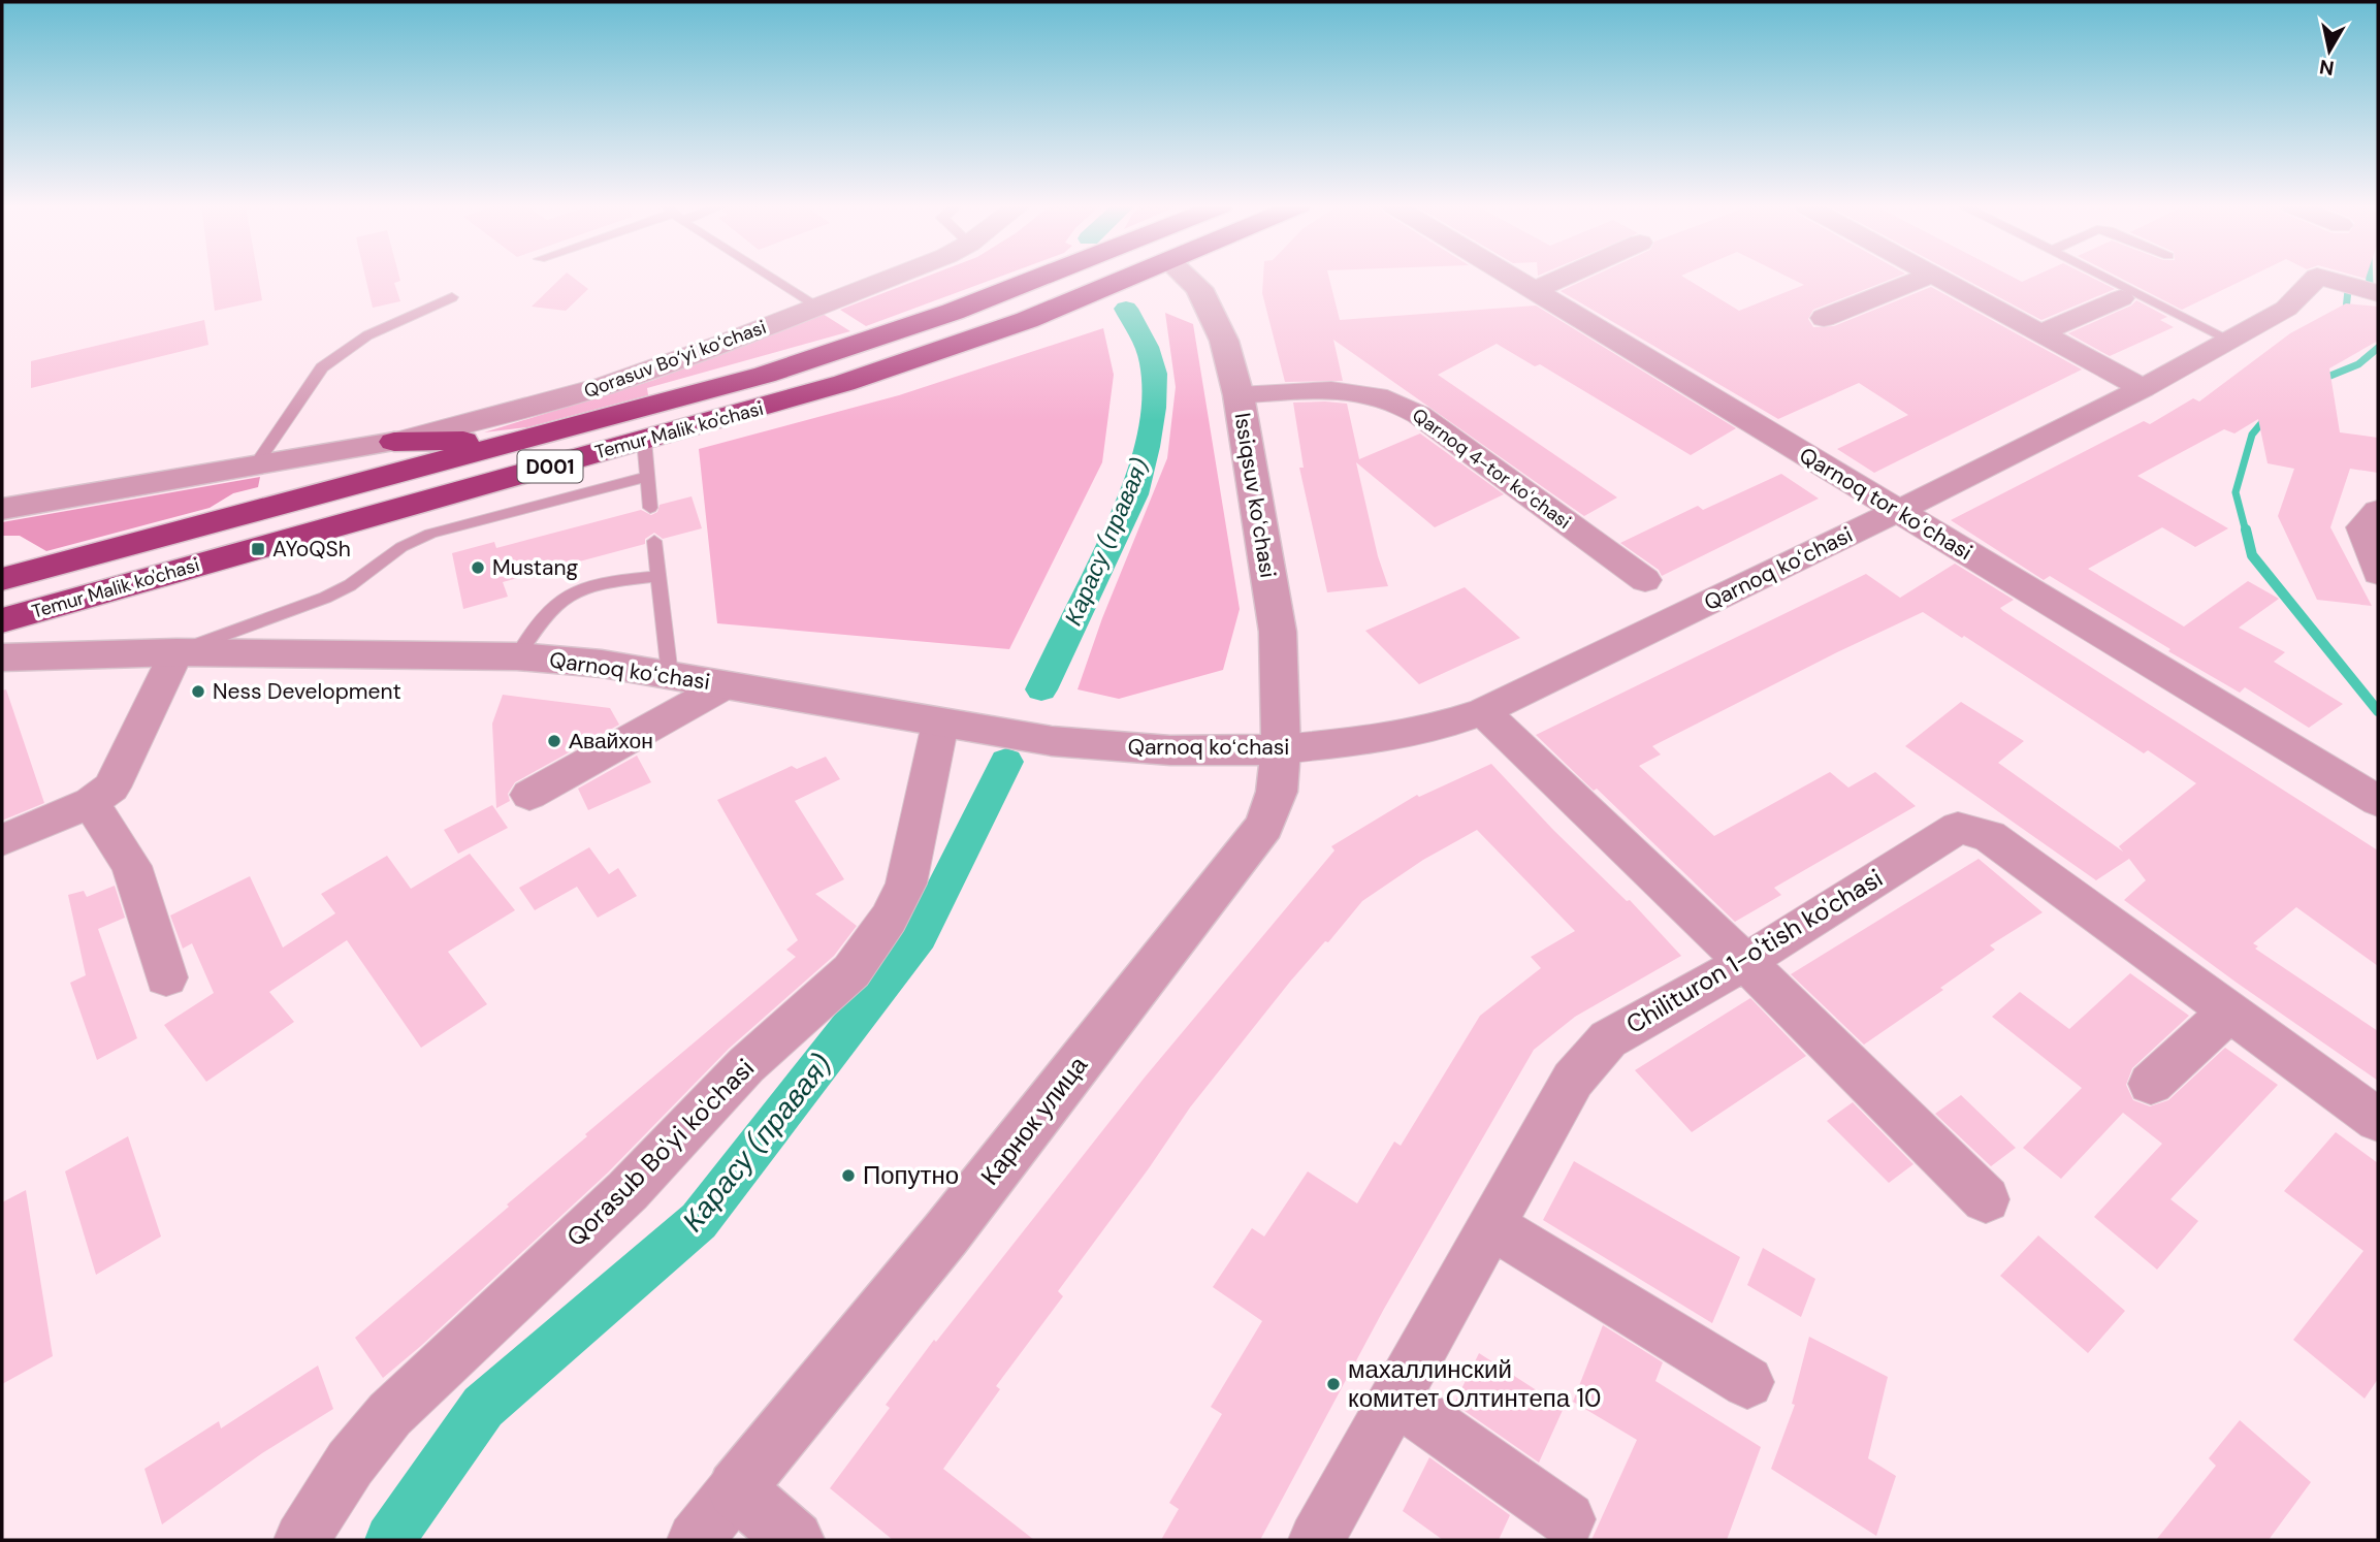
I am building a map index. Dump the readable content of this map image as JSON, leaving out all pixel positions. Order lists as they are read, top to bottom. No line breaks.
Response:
{"streets":{"highway":["Temur Malik ko'chasi","D001"],"street":["Qorasuv Bo‘yi koʻchasi","Qarnoq 4-tor koʻchasi","Issiqsuv koʻchasi","Qarnoq tor koʻchasi","Qarnoq koʻchasi","Chilituron 1-o'tish ko'chasi","Карнок улица","Qorasub Bo'yi ko'chasi"]},"crossings":[["Qarnoq 4-tor koʻchasi","Issiqsuv koʻchasi"],["Issiqsuv koʻchasi","Qarnoq koʻchasi"],["Issiqsuv koʻchasi","Карнок улица"],["Qarnoq tor koʻchasi","Qarnoq koʻchasi"],["Qarnoq koʻchasi","Карнок улица"],["Qarnoq koʻchasi","Qorasub Bo'yi ko'chasi"]],"water":["Карасу (правая)"],"places":{"transit":["AYoQSh"],"other":["Mustang","Ness Development","Авайхон","Попутно","махаллинский комитет Олтинтепа 10"]},"north":"bottom"}
